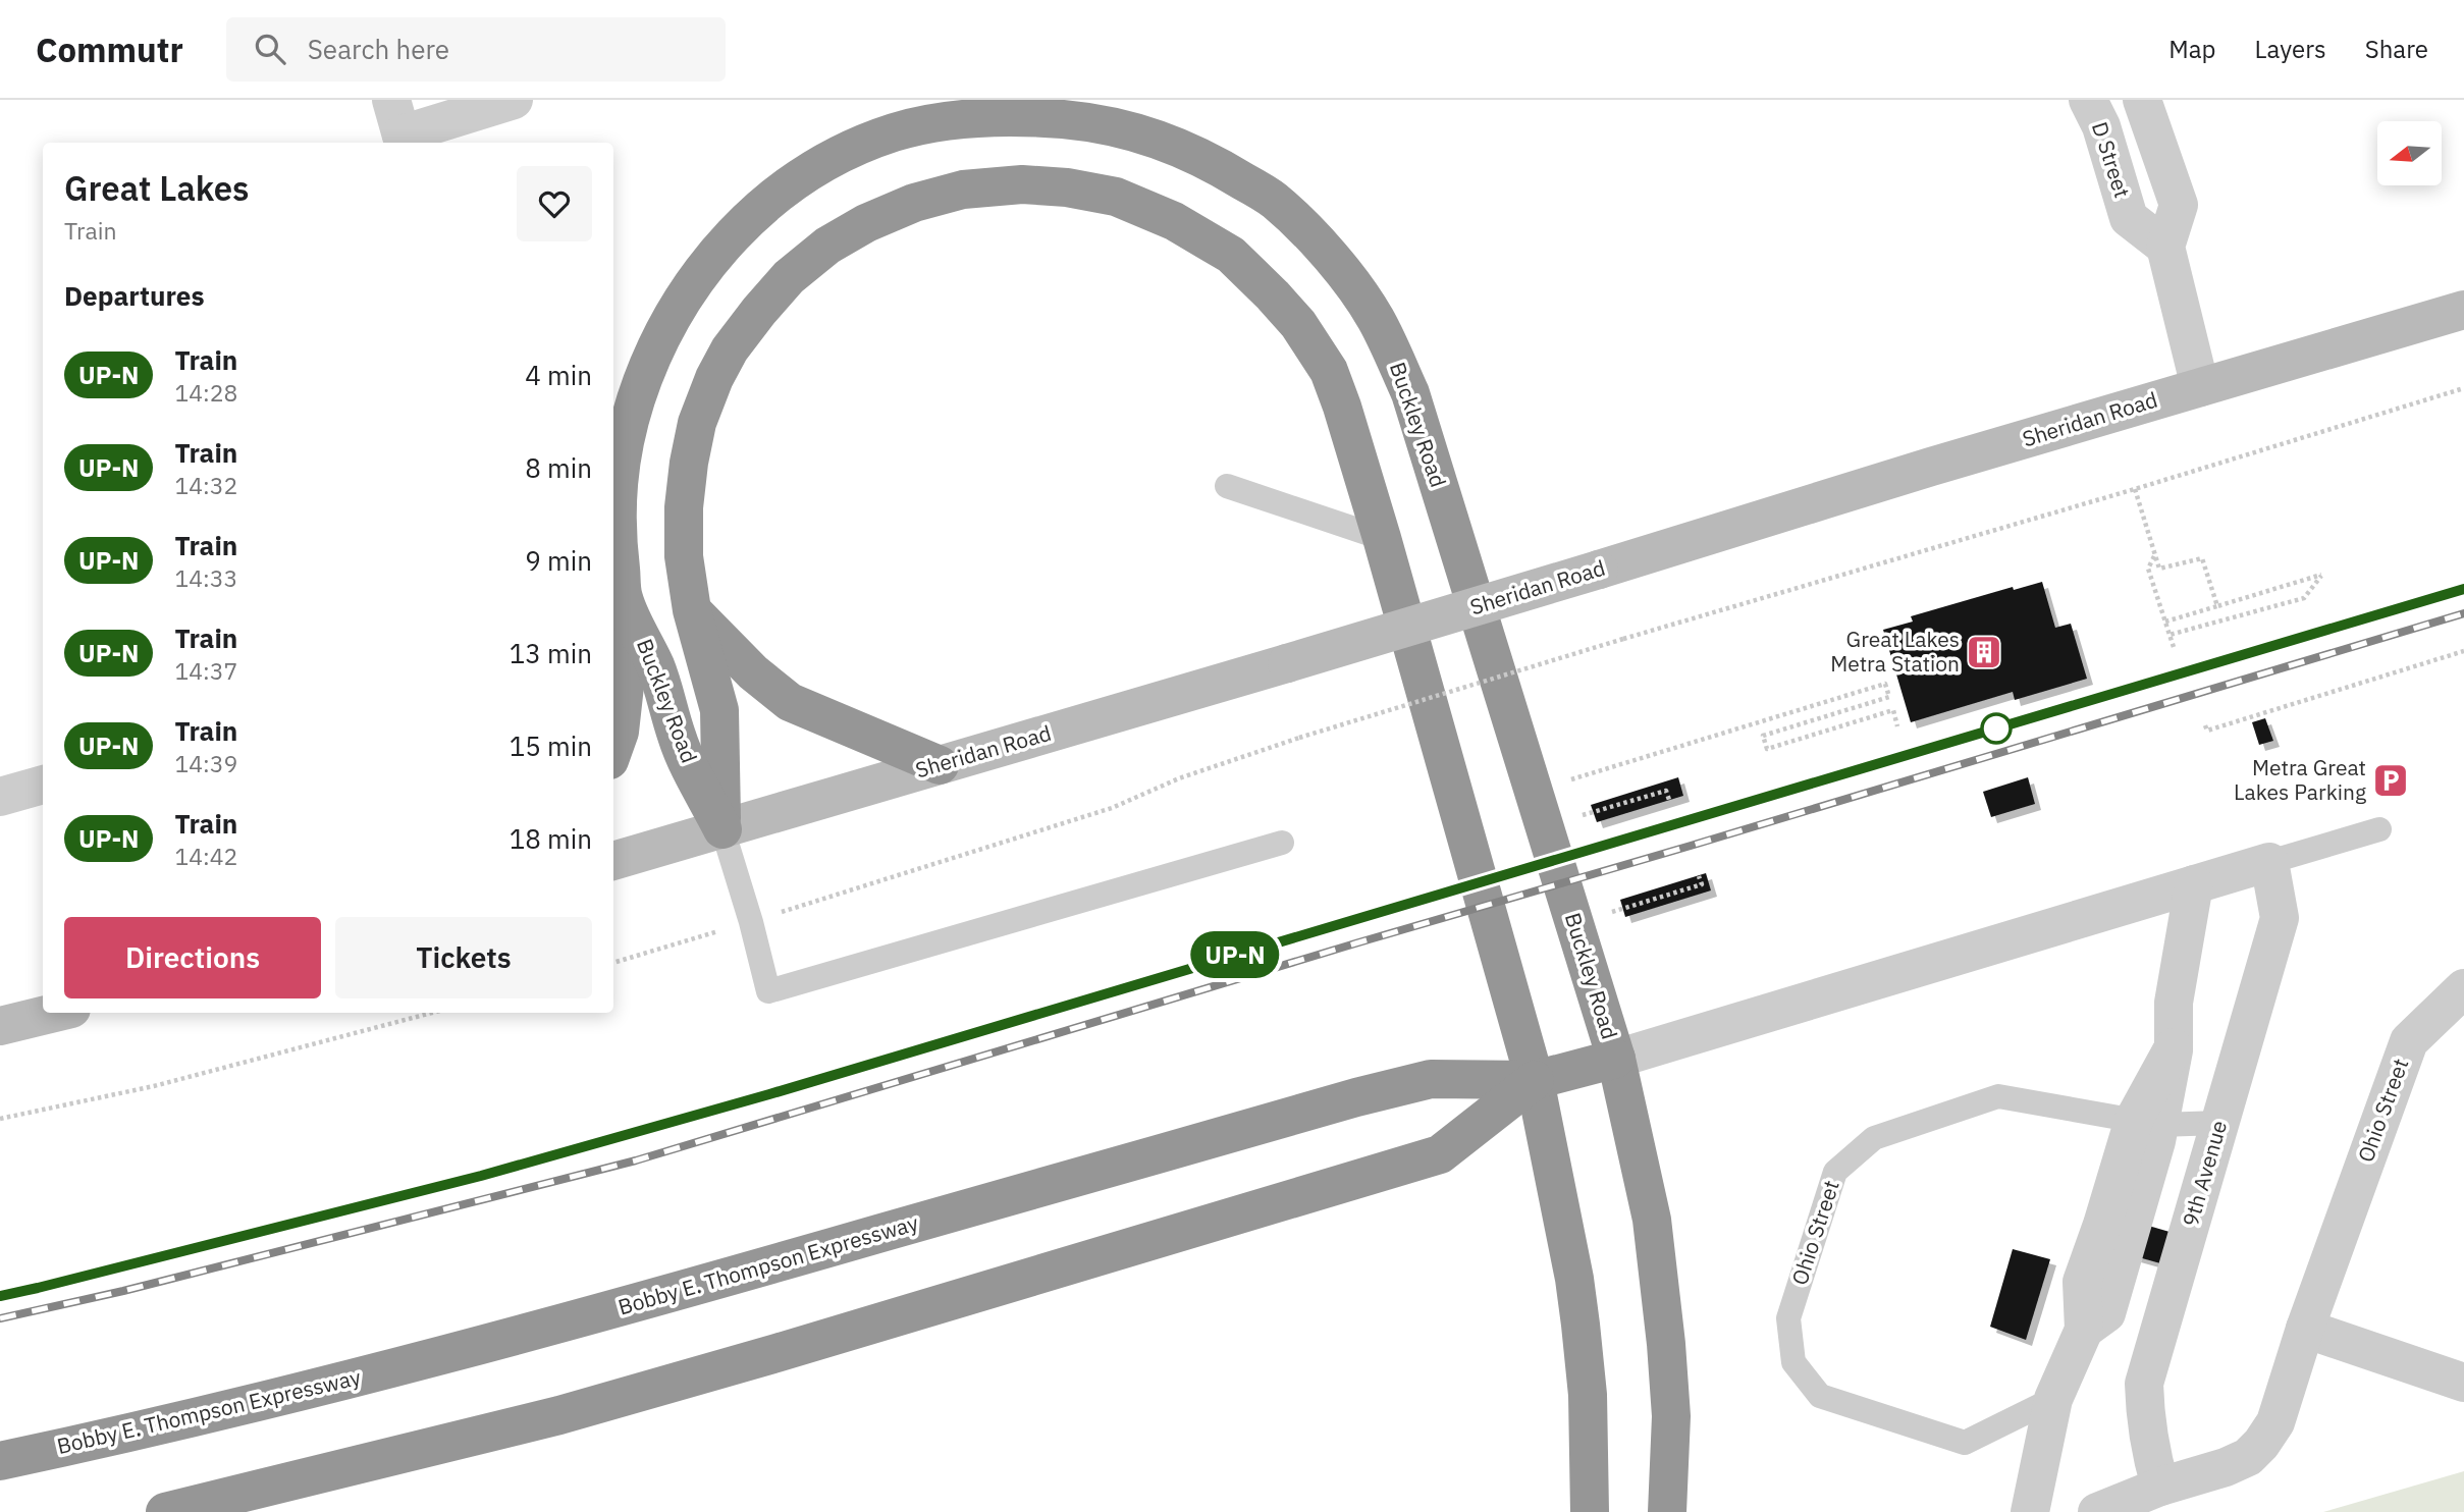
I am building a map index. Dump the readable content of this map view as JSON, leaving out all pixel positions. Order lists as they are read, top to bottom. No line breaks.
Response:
{"streets":{"highway":["Buckley Road","Bobby E. Thompson Expressway"],"main road":["Sheridan Road"],"street":["D Street","Ohio Street","9th Avenue"]},"crossings":[["Sheridan Road","Buckley Road"],["Buckley Road","Bobby E. Thompson Expressway"],["Ohio Street","9th Avenue"]],"places":{"building":["Great Lakes Metra Station"],"parking":["Metra Great Lakes Parking"]},"north":"left","page":{"header":"Commutr","search":"Search here","nav":["Map","Layers","Share"],"on_map":"UP-N","heading":[["Great Lakes","Train"],"Departures"],"list":[{"mark":"UP-N","name":"Train","note":"14:28","value":"4 min"},{"mark":"UP-N","name":"Train","note":"14:32","value":"8 min"},{"mark":"UP-N","name":"Train","note":"14:33","value":"9 min"},{"mark":"UP-N","name":"Train","note":"14:37","value":"13 min"},{"mark":"UP-N","name":"Train","note":"14:39","value":"15 min"},{"mark":"UP-N","name":"Train","note":"14:42","value":"18 min"}],"buttons":["Directions","Tickets"]}}
